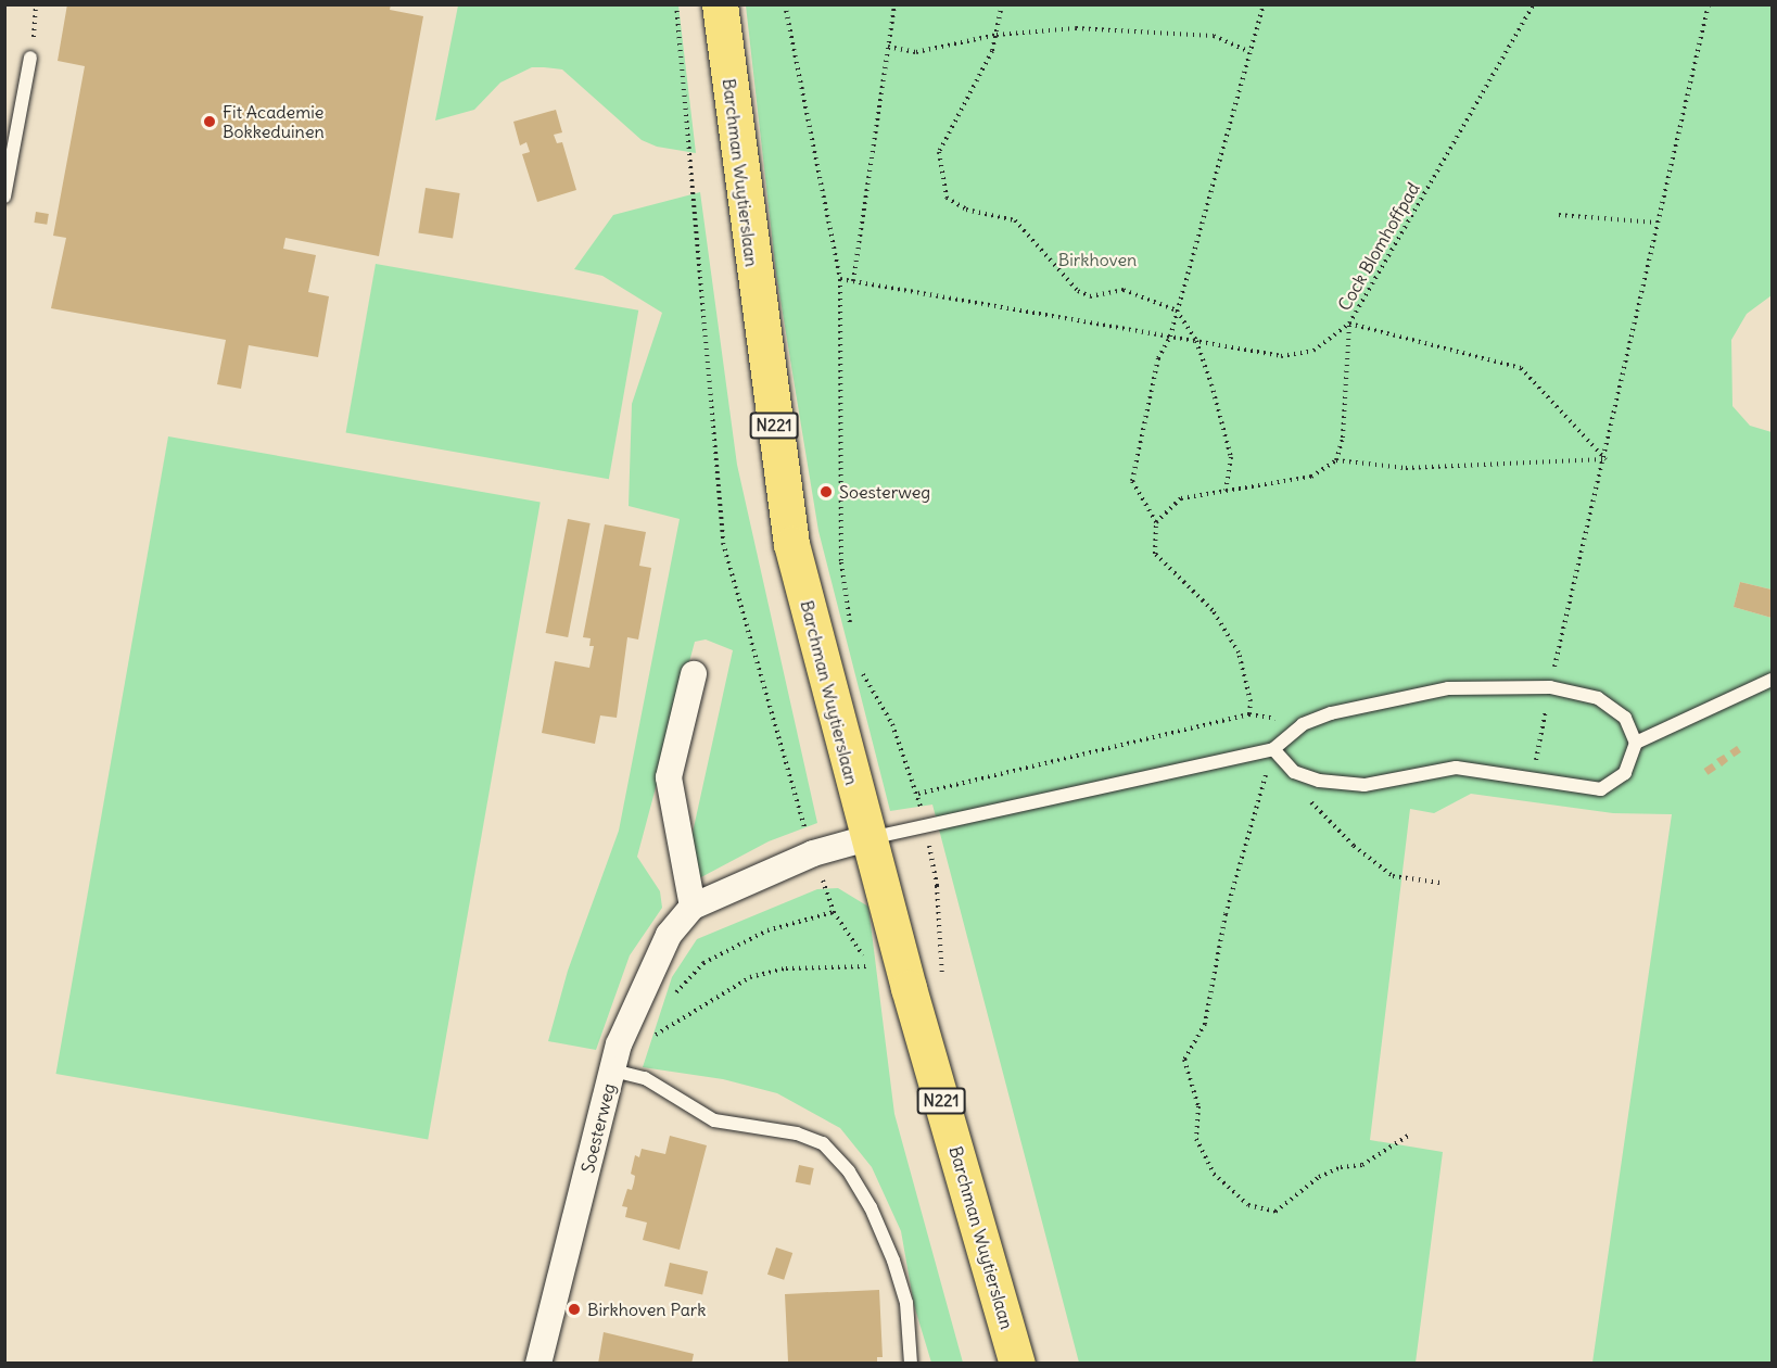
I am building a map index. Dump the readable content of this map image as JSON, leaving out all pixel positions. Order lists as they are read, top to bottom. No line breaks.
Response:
{"streets":{"main road":["Barchman Wuytierslaan","N221"],"street":["Soesterweg"],"path":["Cock Blomhoffpad"]},"crossings":[["Barchman Wuytierslaan","Soesterweg"]],"parks":["Birkhoven"],"places":["Fit Academie Bokkeduinen","Soesterweg","Birkhoven Park"]}
